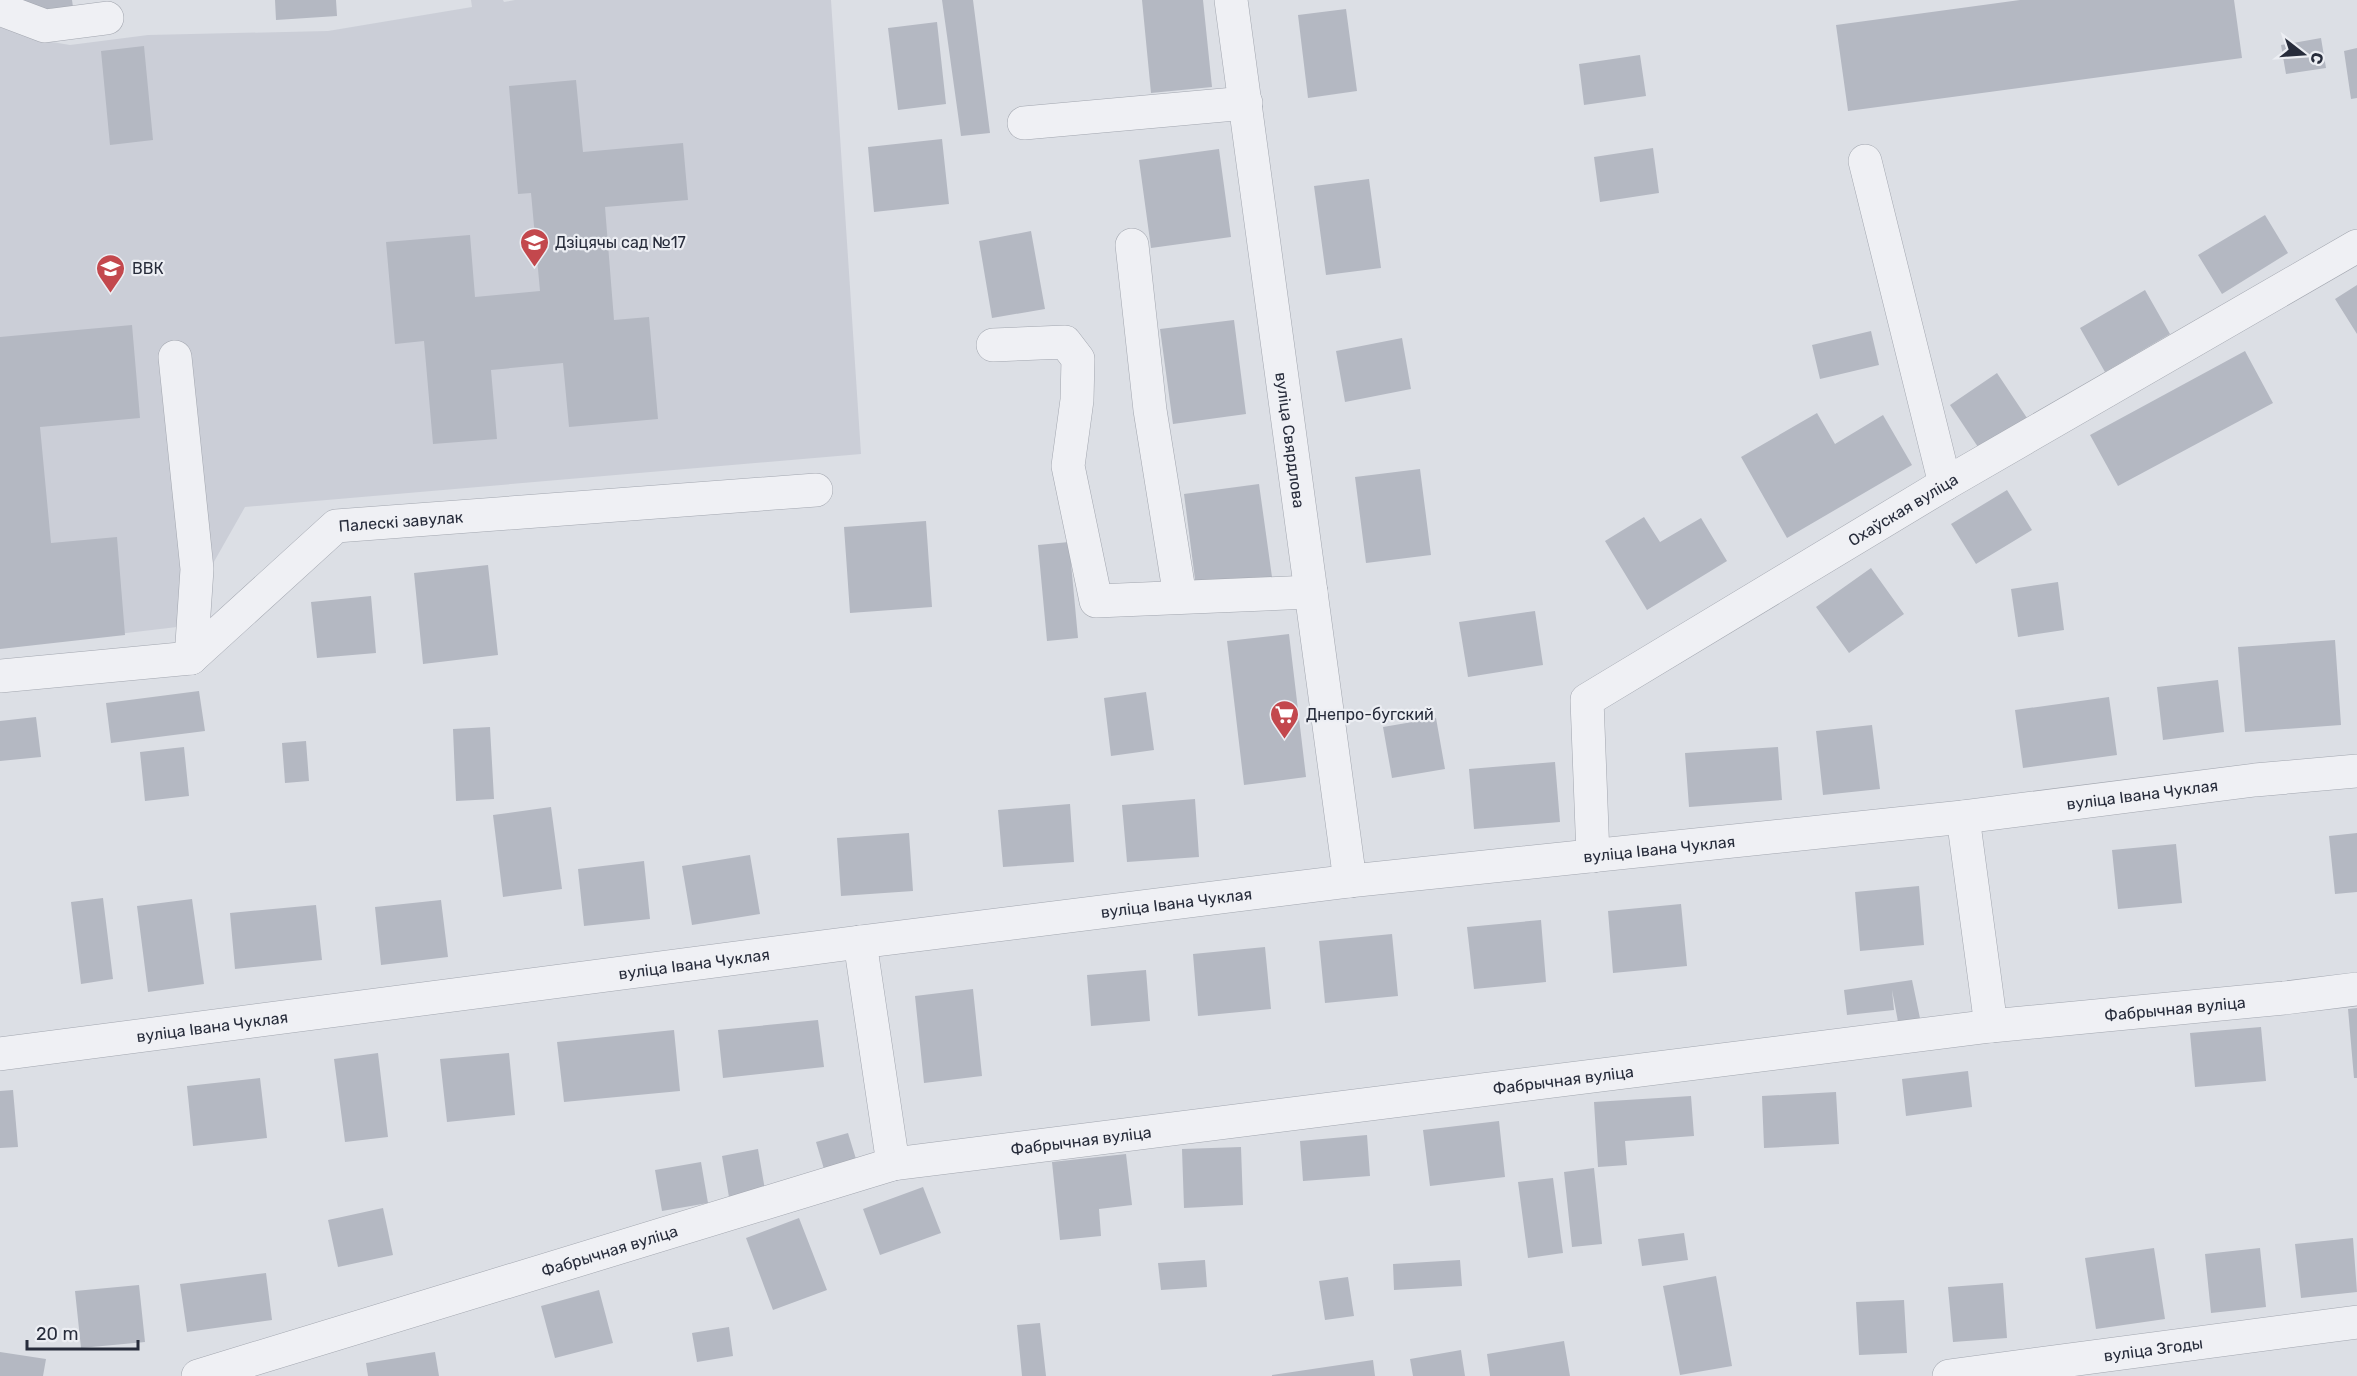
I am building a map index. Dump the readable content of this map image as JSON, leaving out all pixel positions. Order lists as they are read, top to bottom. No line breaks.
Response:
{"streets":{"street":["вуліца Свярдлова","Охаўская вуліца","Палескі завулак","вуліца Івана Чуклая","Фабрычная вуліца","вуліца Згоды"]},"crossings":[["вуліца Свярдлова","вуліца Івана Чуклая"],["Охаўская вуліца","вуліца Івана Чуклая"]],"places":{"school or university":["Дзіцячы сад №17","ВВК"],"supermarket":["Днепро-бугский"]},"scale_bar":"20 m","north":"right"}
